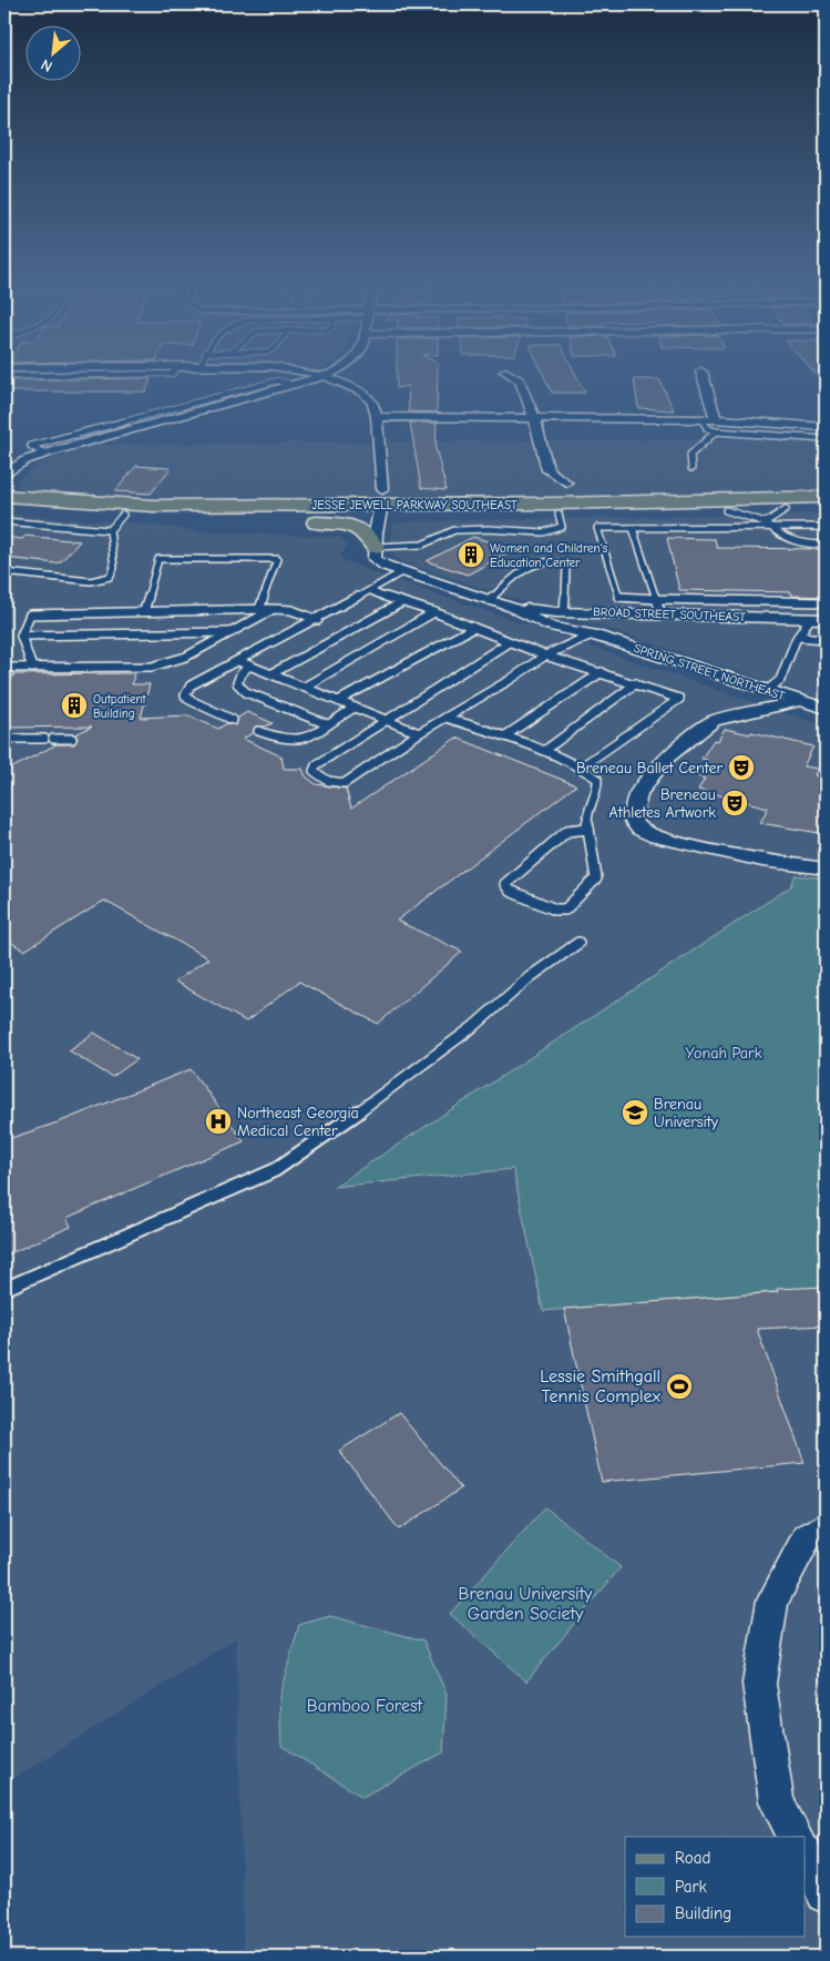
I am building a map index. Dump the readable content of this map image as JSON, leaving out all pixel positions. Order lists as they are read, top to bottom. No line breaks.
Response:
{"streets":{"main road":["JESSE JEWELL PARKWAY SOUTHEAST"],"street":["BROAD STREET SOUTHEAST","SPRING STREET NORTHEAST"]},"crossings":[["BROAD STREET SOUTHEAST","SPRING STREET NORTHEAST"]],"parks":["Yonah Park","Brenau University Garden Society","Bamboo Forest"],"places":{"building":["Women and Children's Education Center","Outpatient Building"],"theatre":["Breneau Ballet Center","Breneau Athletes Artwork"],"school or university":["Brenau University"],"hospital":["Northeast Georgia Medical Center"],"sports":["Lessie Smithgall Tennis Complex"]},"legend":["Road","Park","Building"],"north":"bottom left"}
